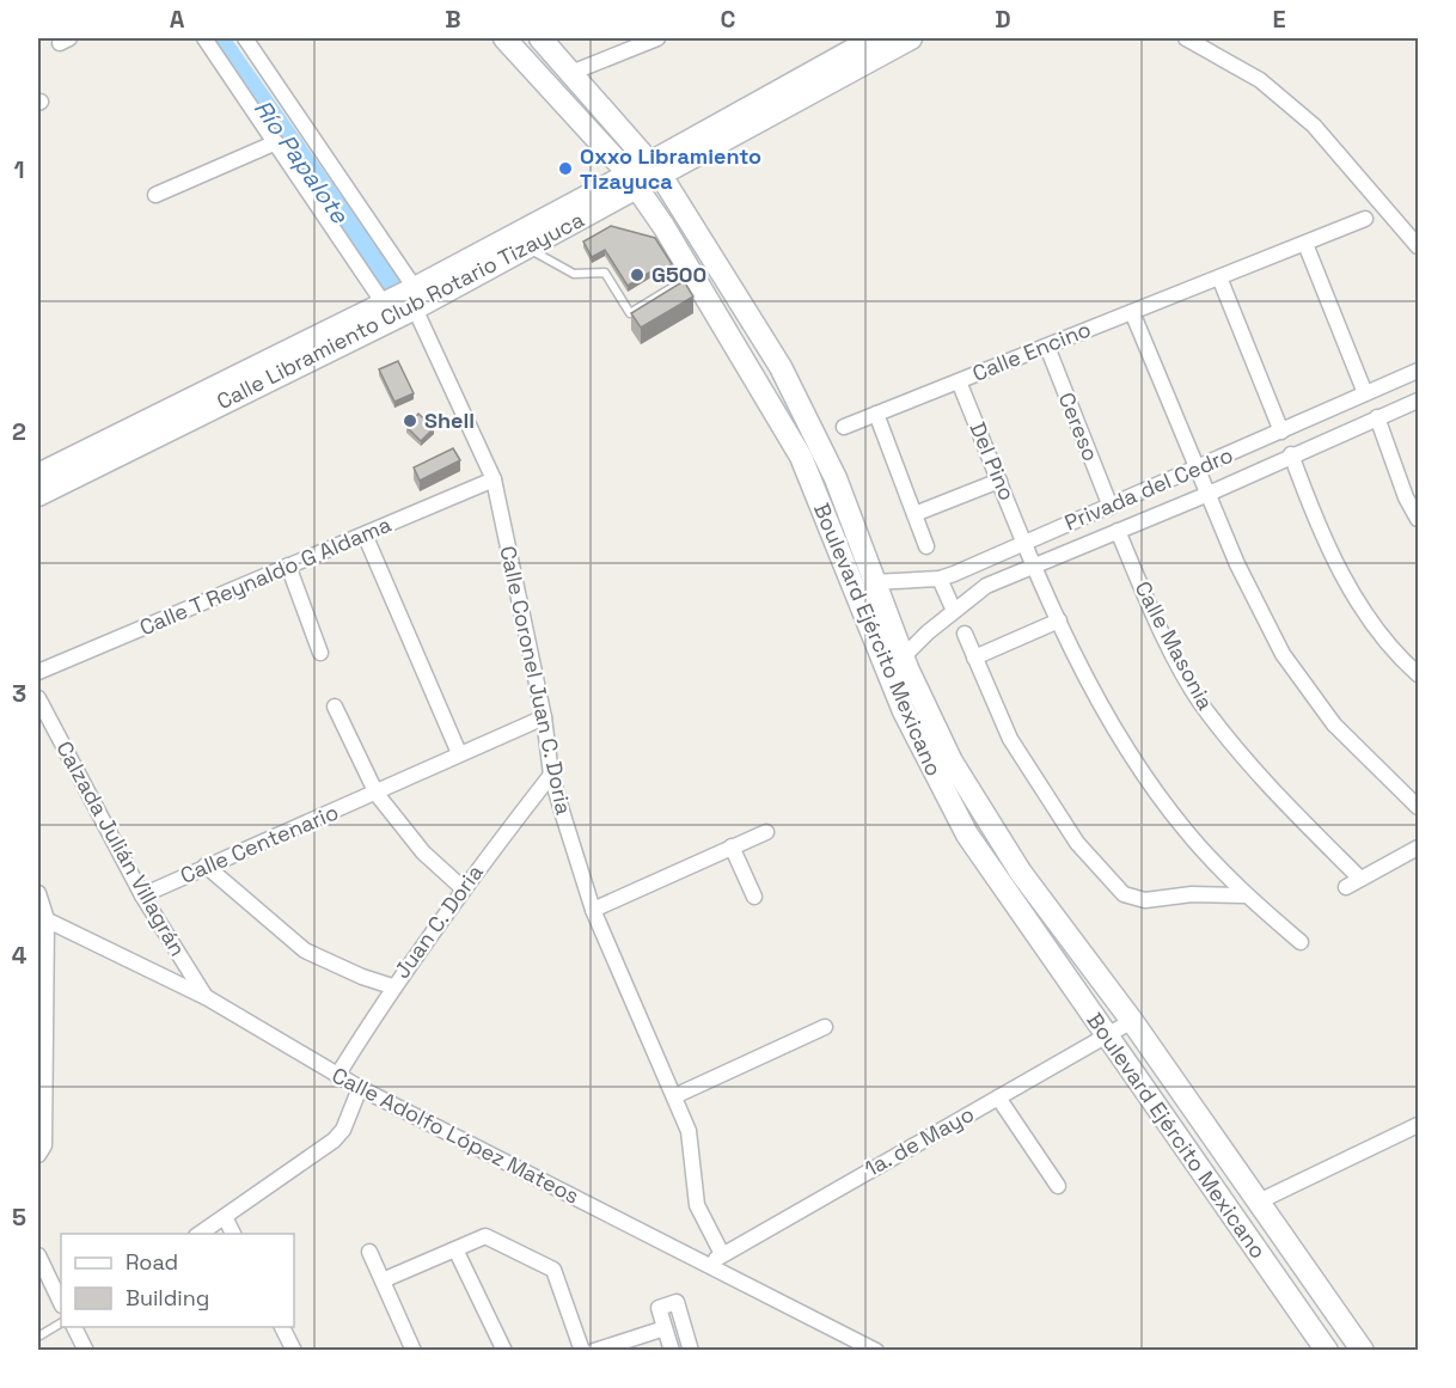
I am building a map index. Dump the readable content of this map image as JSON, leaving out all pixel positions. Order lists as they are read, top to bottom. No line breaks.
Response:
{"streets":{"main road":["Calle Libramiento Club Rotario Tizayuca","Boulevard Ejército Mexicano"],"street":["Calle Encino","Cereso","Del Pino","Privada del Cedro","Calle T Reynaldo G Aldama","Calle Masonia","Calle Coronel Juan C. Doria","Calle Centenario","Calzada Julián Villagrán","Juan C. Doria","Calle Adolfo López Mateos","1a. de Mayo"]},"crossings":[["Calle Libramiento Club Rotario Tizayuca","Boulevard Ejército Mexicano"],["Calle Libramiento Club Rotario Tizayuca","Calle Coronel Juan C. Doria"],["Calle Encino","Cereso"],["Calle Encino","Del Pino"],["Cereso","Privada del Cedro"],["Del Pino","Privada del Cedro"],["Privada del Cedro","Boulevard Ejército Mexicano"],["Privada del Cedro","Calle Masonia"],["Calle T Reynaldo G Aldama","Calle Coronel Juan C. Doria"],["Boulevard Ejército Mexicano","1a. de Mayo"],["Calle Coronel Juan C. Doria","Calle Centenario"],["Calle Coronel Juan C. Doria","Juan C. Doria"],["Calle Coronel Juan C. Doria","1a. de Mayo"],["Calle Centenario","Calzada Julián Villagrán"],["Calzada Julián Villagrán","Calle Adolfo López Mateos"],["Juan C. Doria","Calle Adolfo López Mateos"],["Calle Adolfo López Mateos","1a. de Mayo"]],"water":["Río Papalote"],"places":["Oxxo Libramiento Tizayuca","G500","Shell"],"legend":["Road","Building"],"grid":{"columns":["A","B","C","D","E"],"rows":["1","2","3","4","5"]}}
